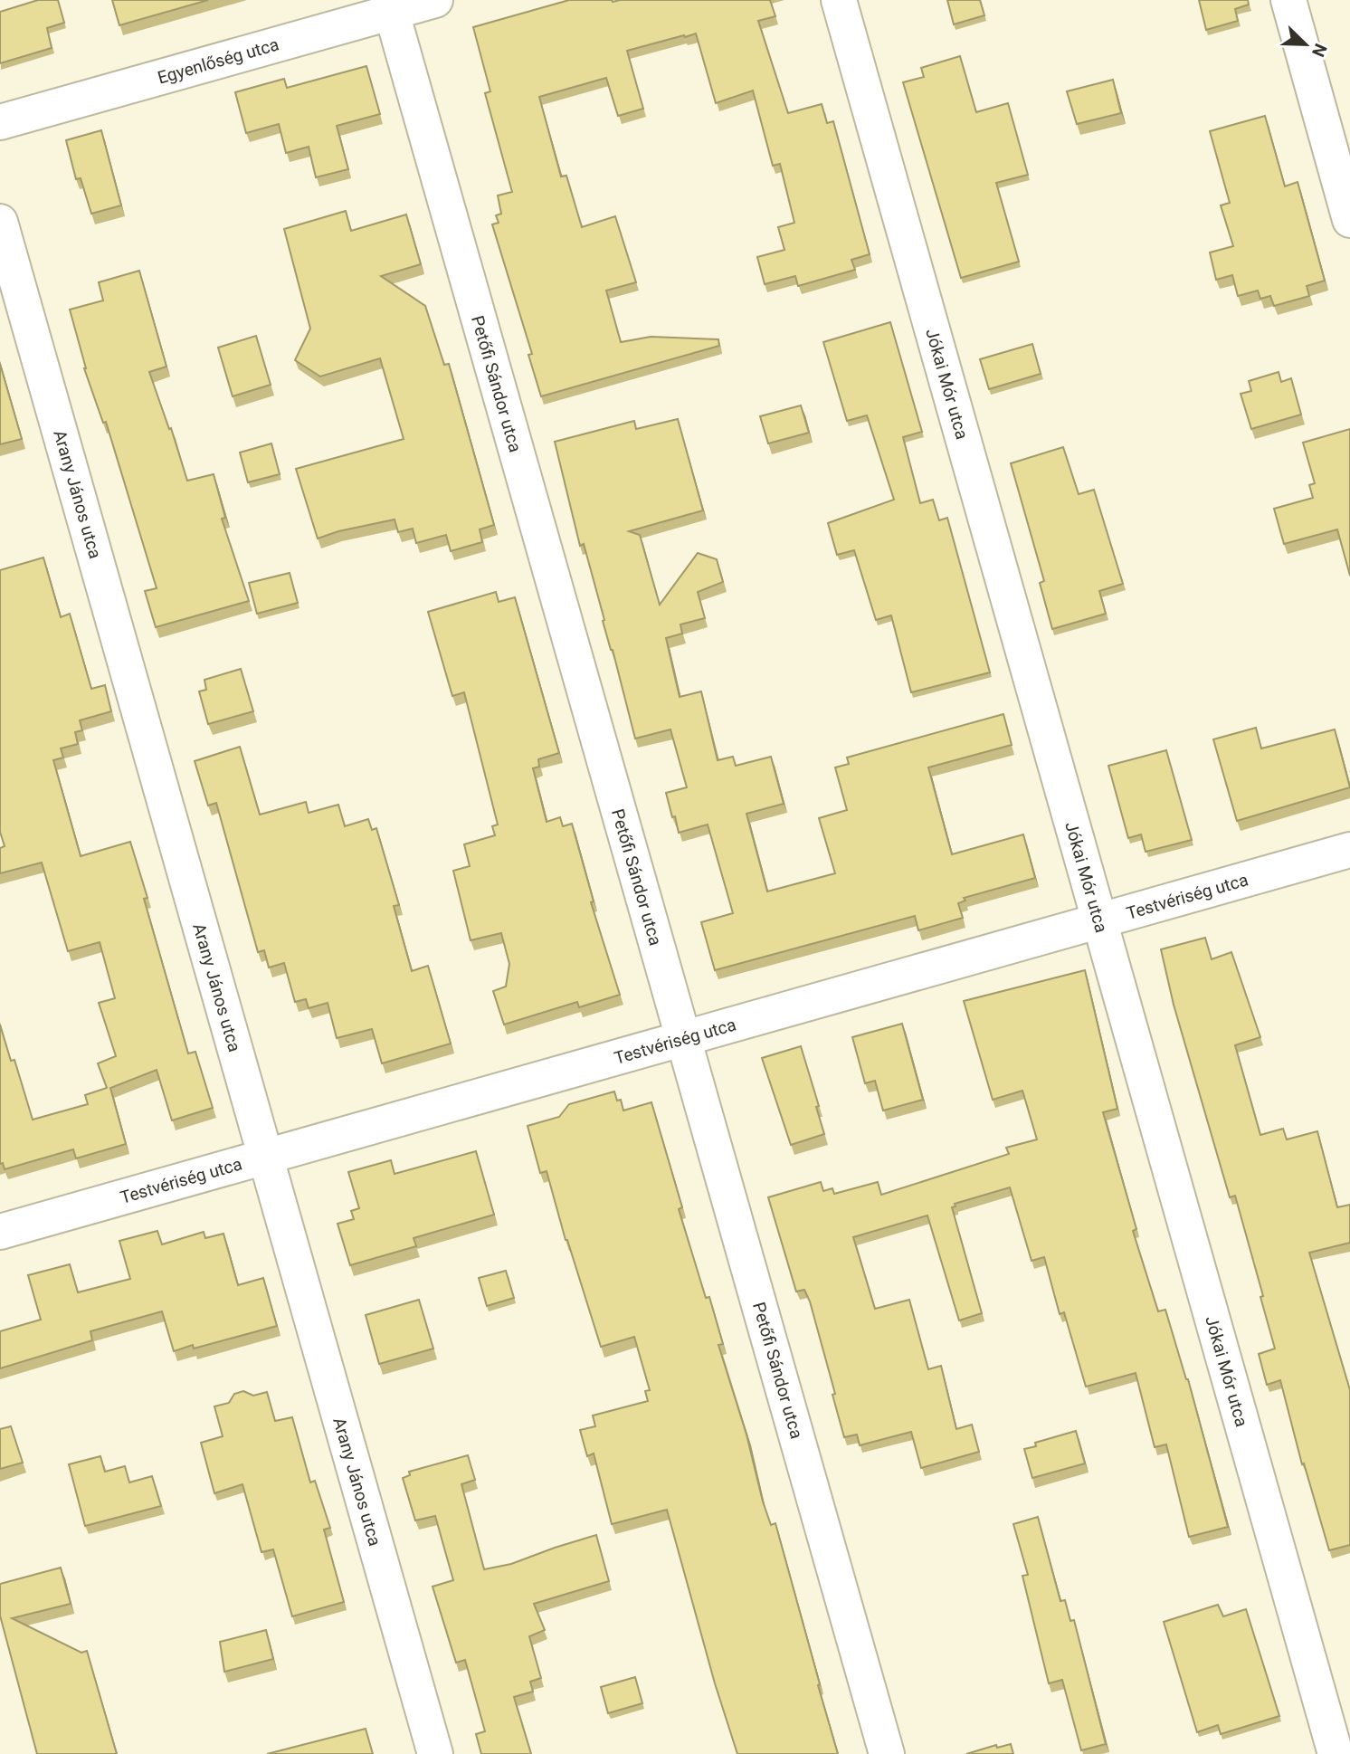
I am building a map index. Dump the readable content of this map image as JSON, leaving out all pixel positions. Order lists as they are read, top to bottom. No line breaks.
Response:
{"streets":{"street":["Egyenlőség utca","Petőfi Sándor utca","Jókai Mór utca","Arany János utca","Testvériség utca"]},"crossings":[["Egyenlőség utca","Petőfi Sándor utca"],["Petőfi Sándor utca","Testvériség utca"],["Jókai Mór utca","Testvériség utca"],["Arany János utca","Testvériség utca"]],"north":"bottom right"}
